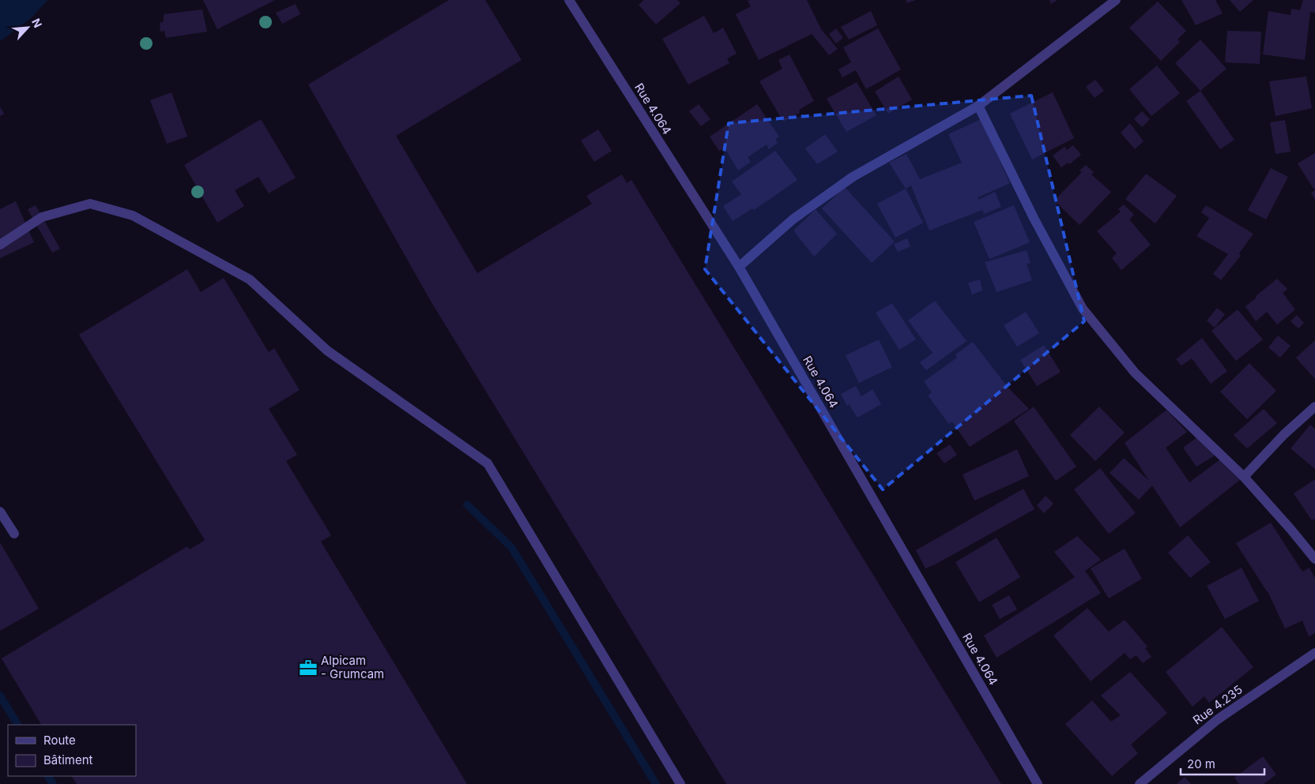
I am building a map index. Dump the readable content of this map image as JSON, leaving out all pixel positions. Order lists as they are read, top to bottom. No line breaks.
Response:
{"streets":{"street":["Rue 4.064","Rue 4.235"]},"places":{"office":["Alpicam - Grumcam"]},"legend":["Route","Bâtiment"],"scale_bar":"20 m","north":"top right"}
